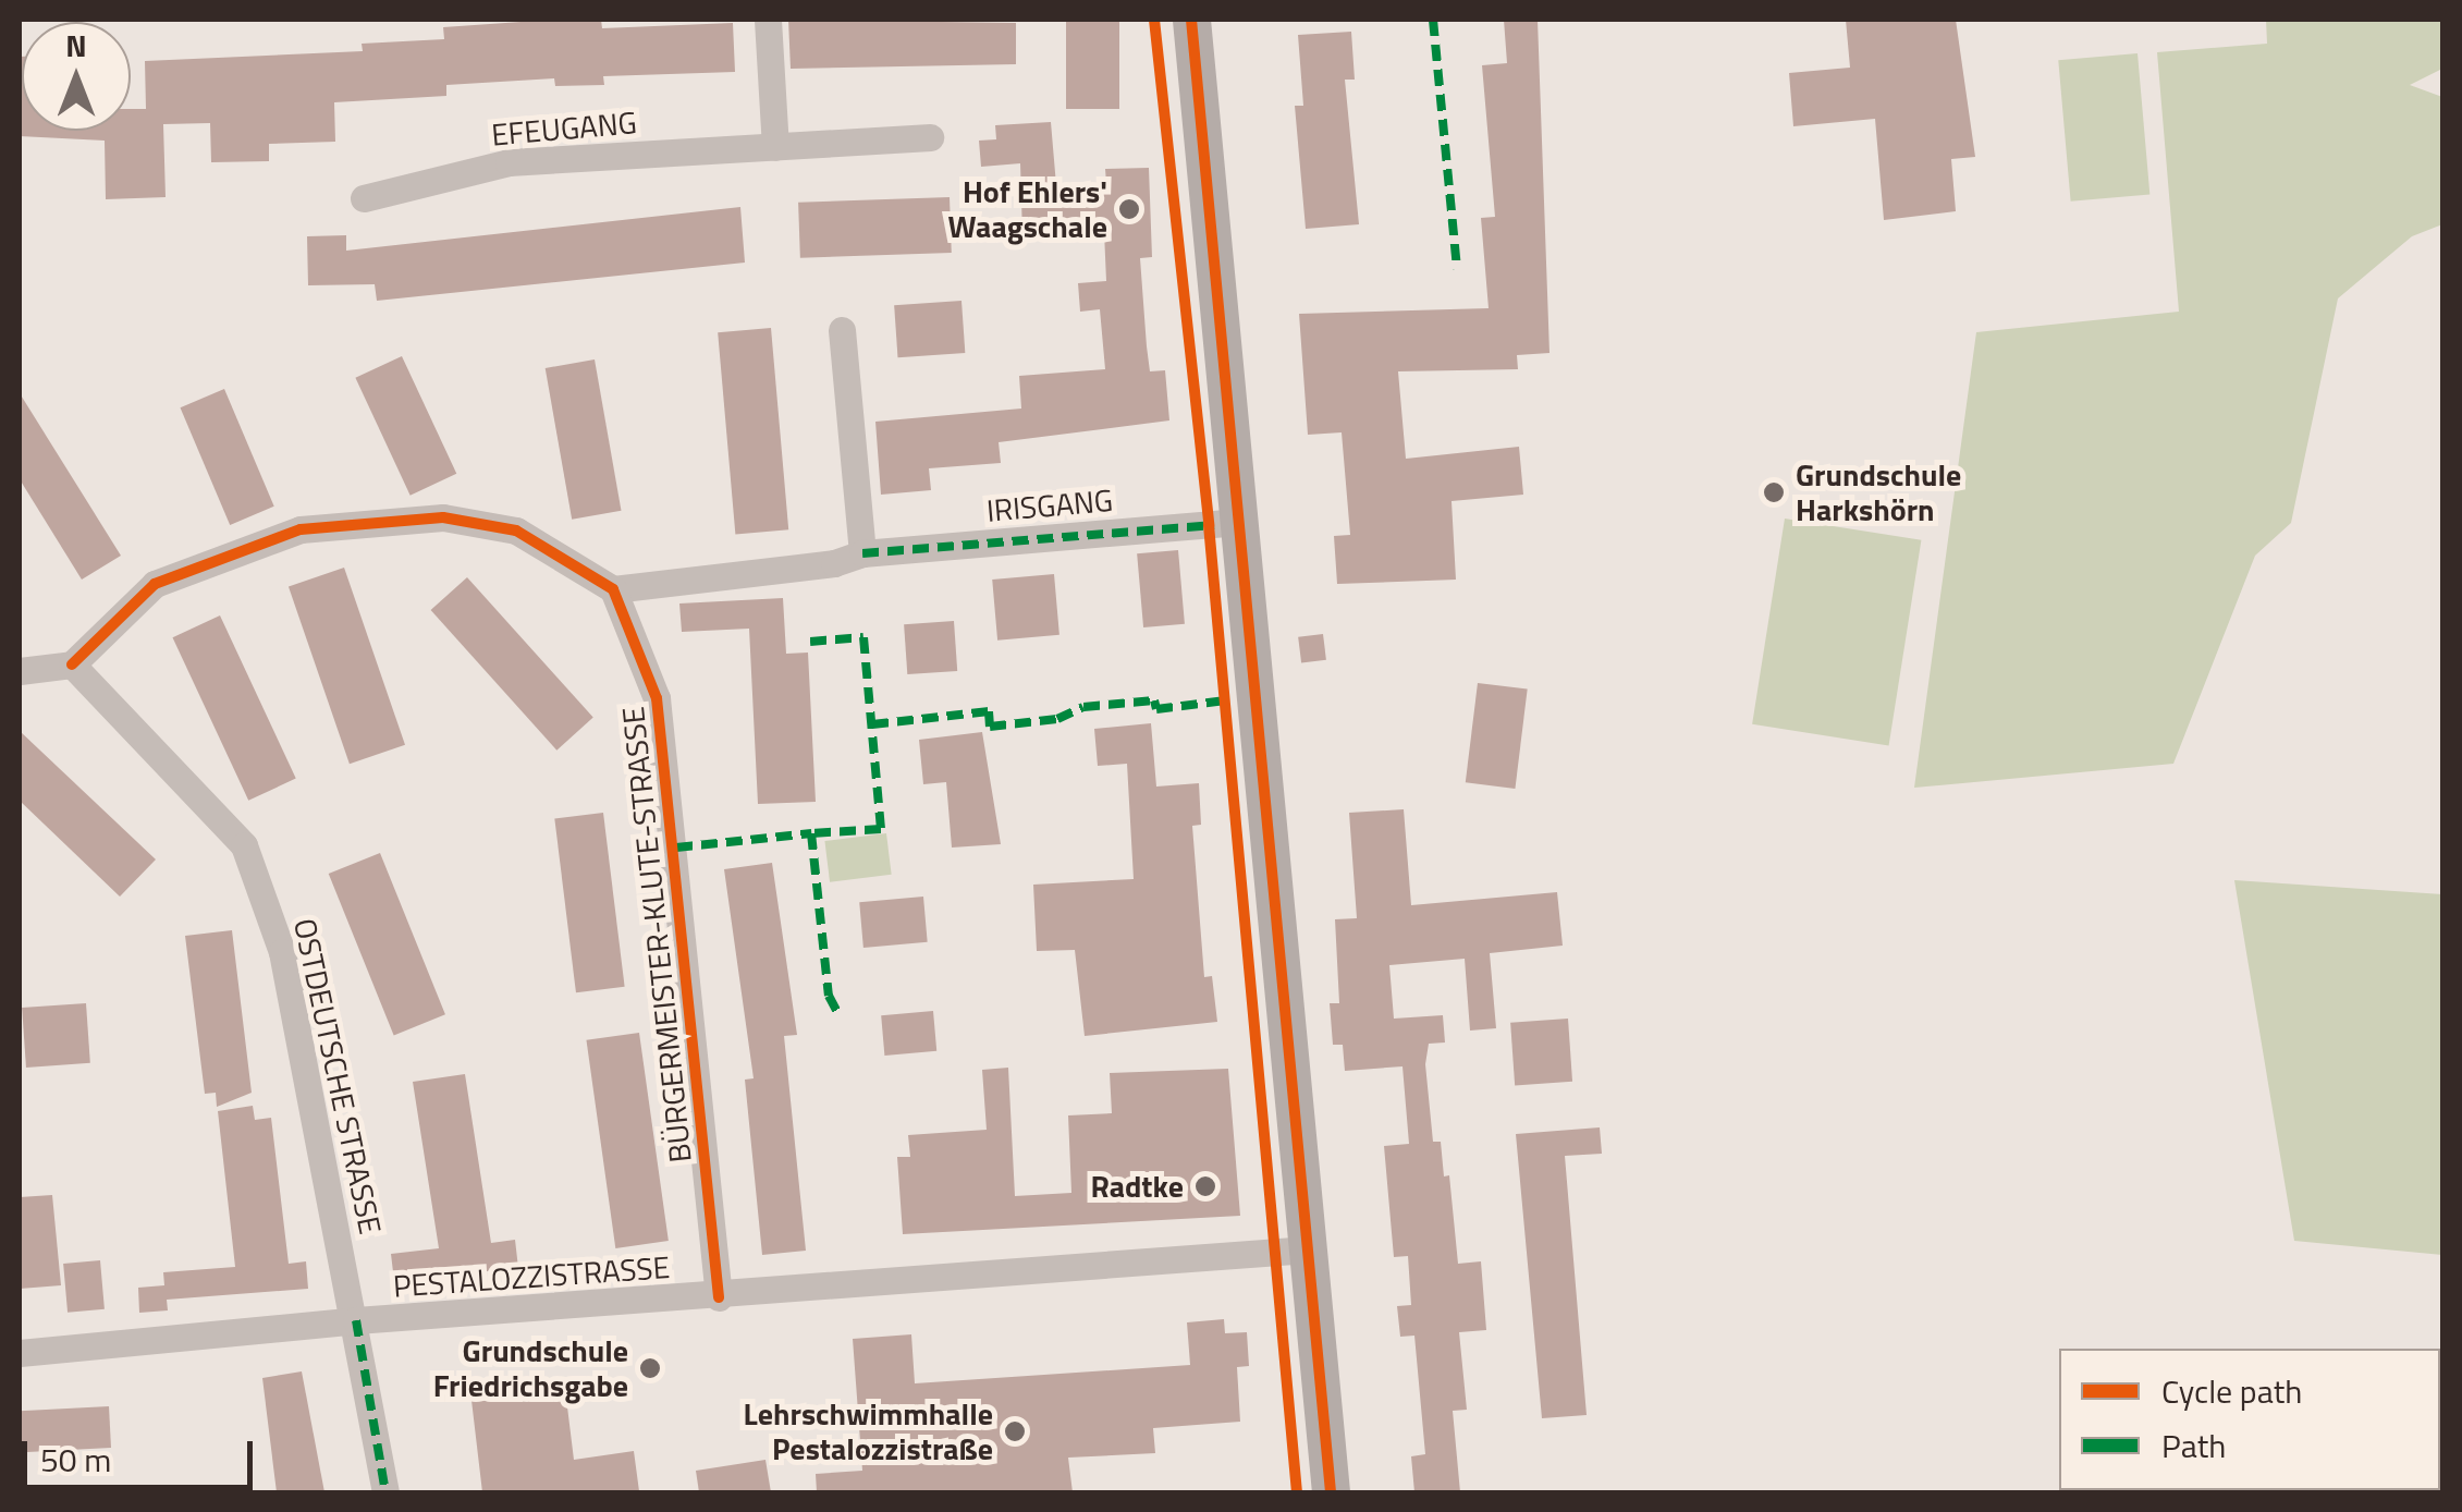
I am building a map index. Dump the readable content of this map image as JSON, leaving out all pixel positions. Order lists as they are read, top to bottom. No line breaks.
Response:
{"streets":{"street":["EFEUGANG","IRISGANG","BÜRGERMEISTER-KLUTE-STRASSE","OSTDEUTSCHE STRASSE","PESTALOZZISTRASSE"]},"crossings":[["IRISGANG","BÜRGERMEISTER-KLUTE-STRASSE"],["BÜRGERMEISTER-KLUTE-STRASSE","PESTALOZZISTRASSE"],["OSTDEUTSCHE STRASSE","PESTALOZZISTRASSE"]],"places":["Hof Ehlers' Waagschale","Grundschule Harkshörn","Radtke","Grundschule Friedrichsgabe","Lehrschwimmhalle Pestalozzistraße"],"legend":["Cycle path","Path"],"scale_bar":"50 m","north":"top"}
